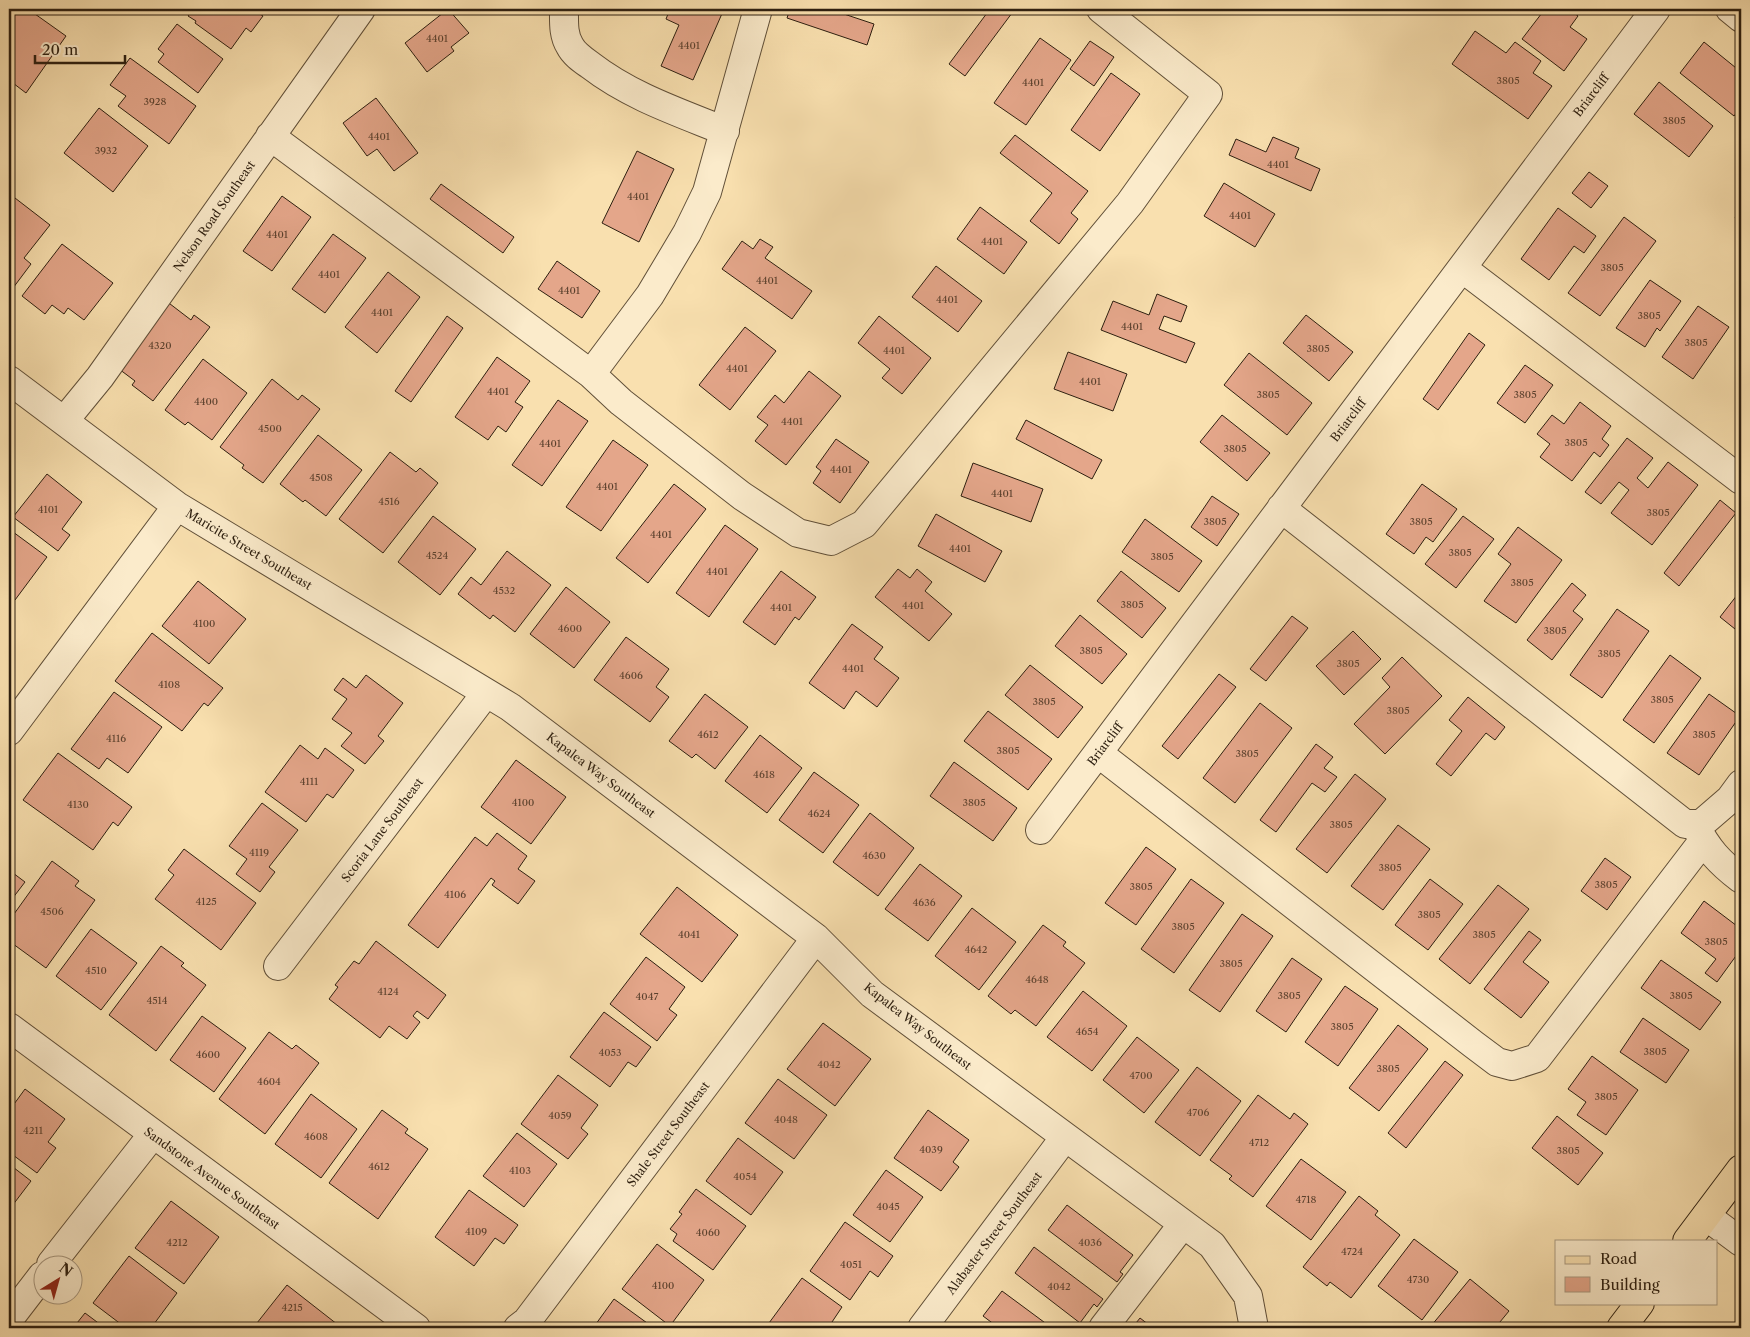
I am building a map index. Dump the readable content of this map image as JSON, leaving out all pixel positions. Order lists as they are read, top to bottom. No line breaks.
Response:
{"streets":{"street":["Briarcliff","Nelson Road Southeast","Maricite Street Southeast","Kapalea Way Southeast","Scoria Lane Southeast","Shale Street Southeast","Sandstone Avenue Southeast","Alabaster Street Southeast"]},"crossings":[["Maricite Street Southeast","Kapalea Way Southeast"],["Maricite Street Southeast","Scoria Lane Southeast"],["Kapalea Way Southeast","Shale Street Southeast"],["Kapalea Way Southeast","Alabaster Street Southeast"]],"house_numbers":["4401","4401","3805","4401","3928","3805","4401","3932","4401","4401","4401","4401","4401","3805","4401","4401","4401","4401","4401","3805","4401","3805","4320","3805","4401","4401","4401","4401","3805","3805","4400","4401","4500","3805","4401","3805","4401","4508","4401","4401","4516","4101","3805","3805","3805","4401","4401","3805","4524","3805","4401","3805","4532","3805","4401","4401","4100","4600","3805","3805","3805","3805","4401","4606","4108","3805","3805","3805","4612","3805","4116","3805","3805","4618","4111","4100","3805","4130","4624","3805","4119","4630","3805","3805","3805","4106","4125","4636","4506","3805","3805","4041","3805","3805","4642","3805","4510","4648","4124","3805","3805","4047","4514","3805","4654","3805","4053","4600","4042","3805","4700","4604","3805","4706","4059","4048","4211","4608","4712","4039","3805","4612","4103","4054","4718","4045","4109","4060","4212","4036","4724","4051","4730","4100","4042","4215"],"legend":["Road","Building"],"scale_bar":"20 m","north":"top right"}
